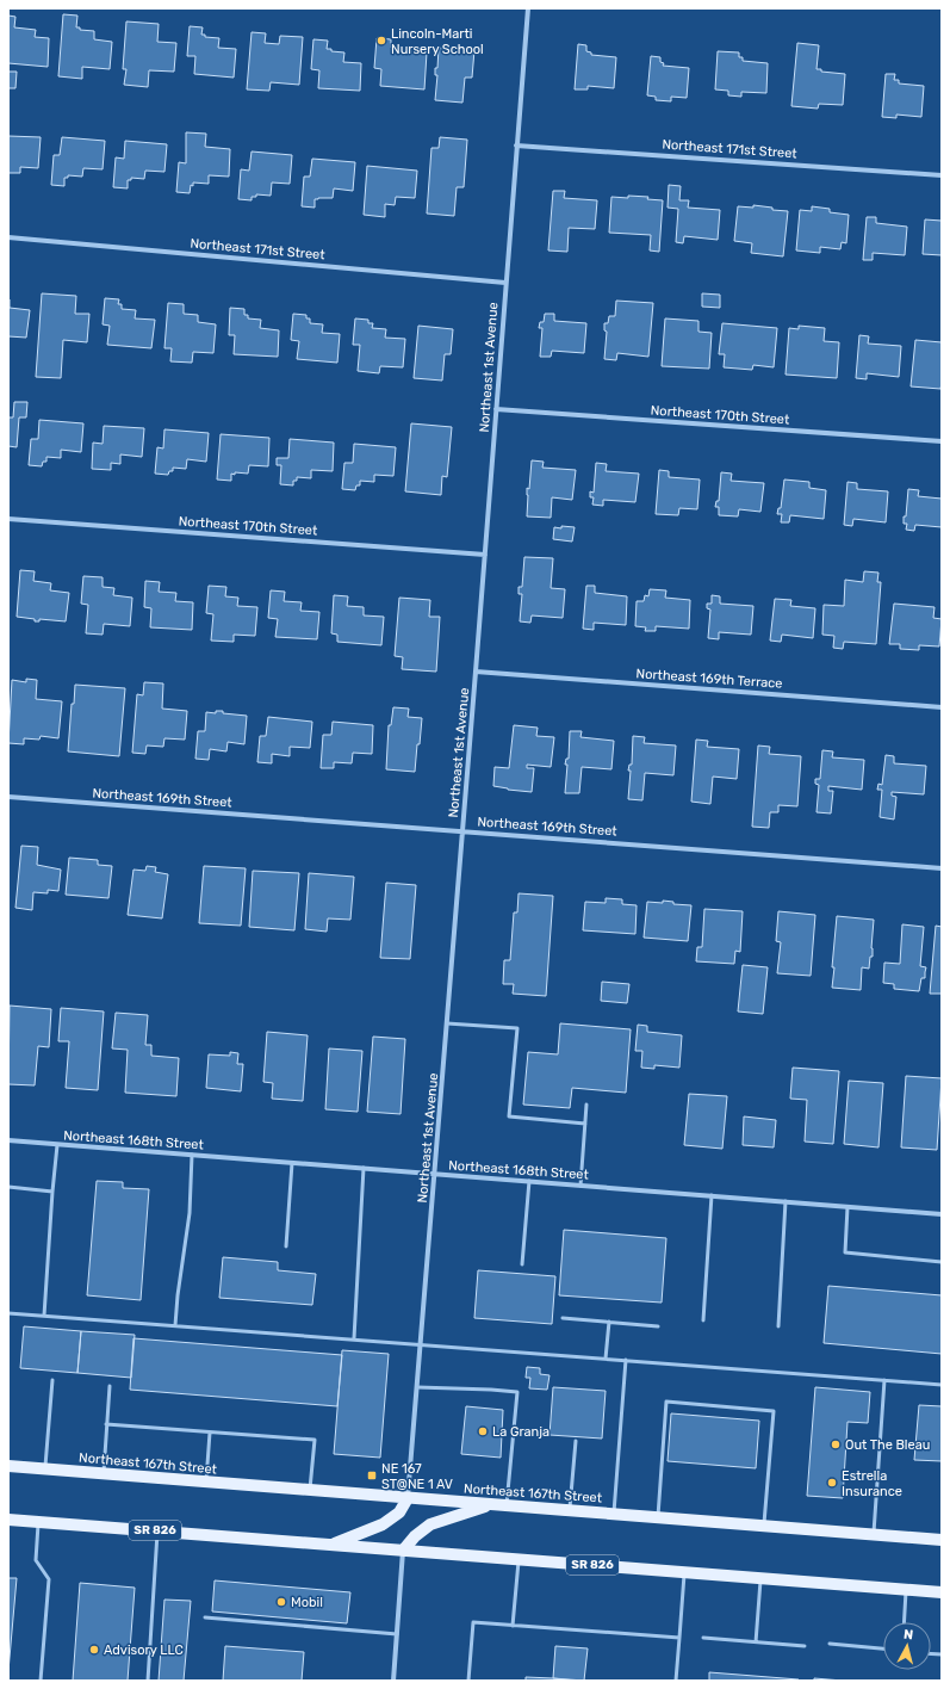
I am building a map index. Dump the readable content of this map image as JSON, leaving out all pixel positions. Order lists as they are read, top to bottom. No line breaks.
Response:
{"streets":{"main road":["Northeast 167th Street","SR 826"],"street":["Northeast 171st Street","Northeast 1st Avenue","Northeast 170th Street","Northeast 169th Terrace","Northeast 169th Street","Northeast 168th Street"]},"crossings":[["Northeast 171st Street","Northeast 1st Avenue"],["Northeast 1st Avenue","Northeast 170th Street"],["Northeast 1st Avenue","Northeast 169th Terrace"],["Northeast 1st Avenue","Northeast 169th Street"],["Northeast 1st Avenue","Northeast 168th Street"],["Northeast 1st Avenue","Northeast 167th Street"]],"places":{"other":["Lincoln-Marti Nursery School","La Granja","Out The Bleau","Estrella Insurance","Mobil","Advisory LLC"],"transit":["NE 167 ST@NE 1 AV"]},"north":"top"}
